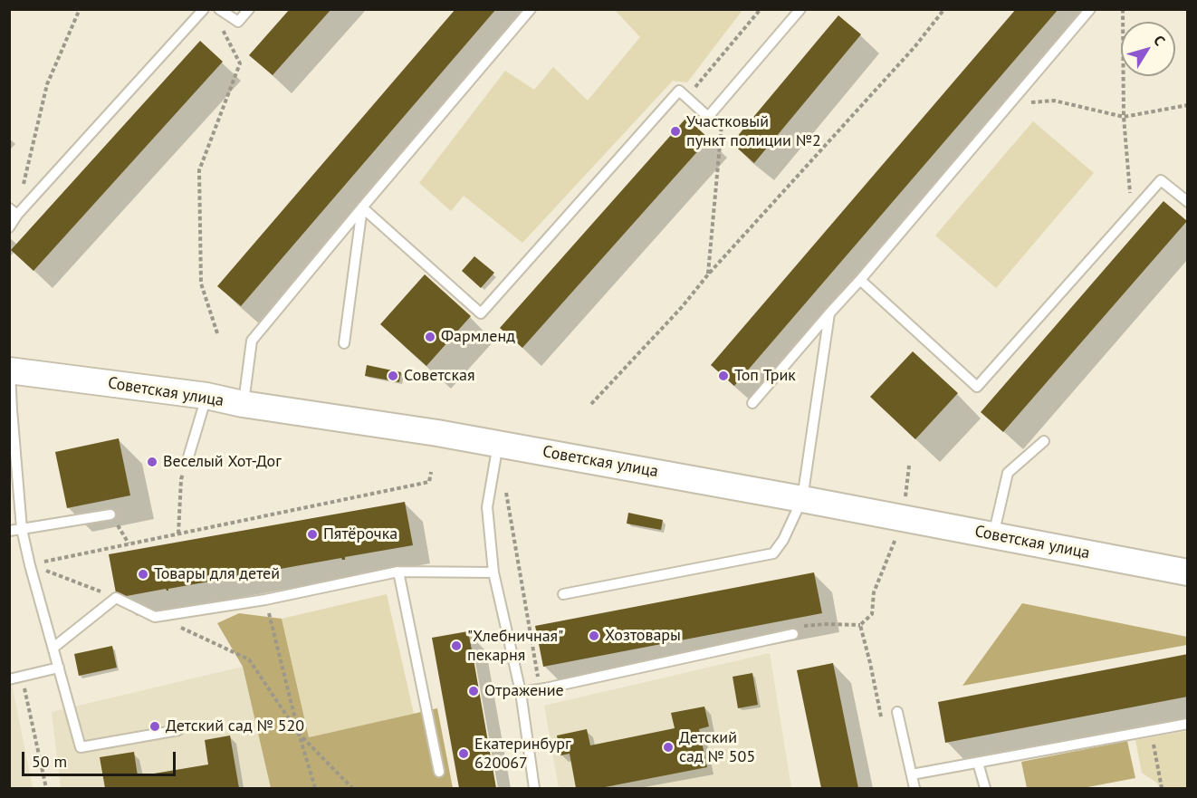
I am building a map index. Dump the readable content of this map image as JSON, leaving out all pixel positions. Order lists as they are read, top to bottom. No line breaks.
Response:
{"streets":{"main road":["Советская улица"]},"places":["Участковый пункт полиции №2","Фармленд","Советская","Топ Трик","Веселый Хот-Дог","Пятёрочка","Товары для детей","Хозтовары","\"Хлебничная\" пекарня","Отражение","Детский сад № 520","Детский сад № 505","Екатеринбург 620067"],"scale_bar":"50 m","north":"top right"}
